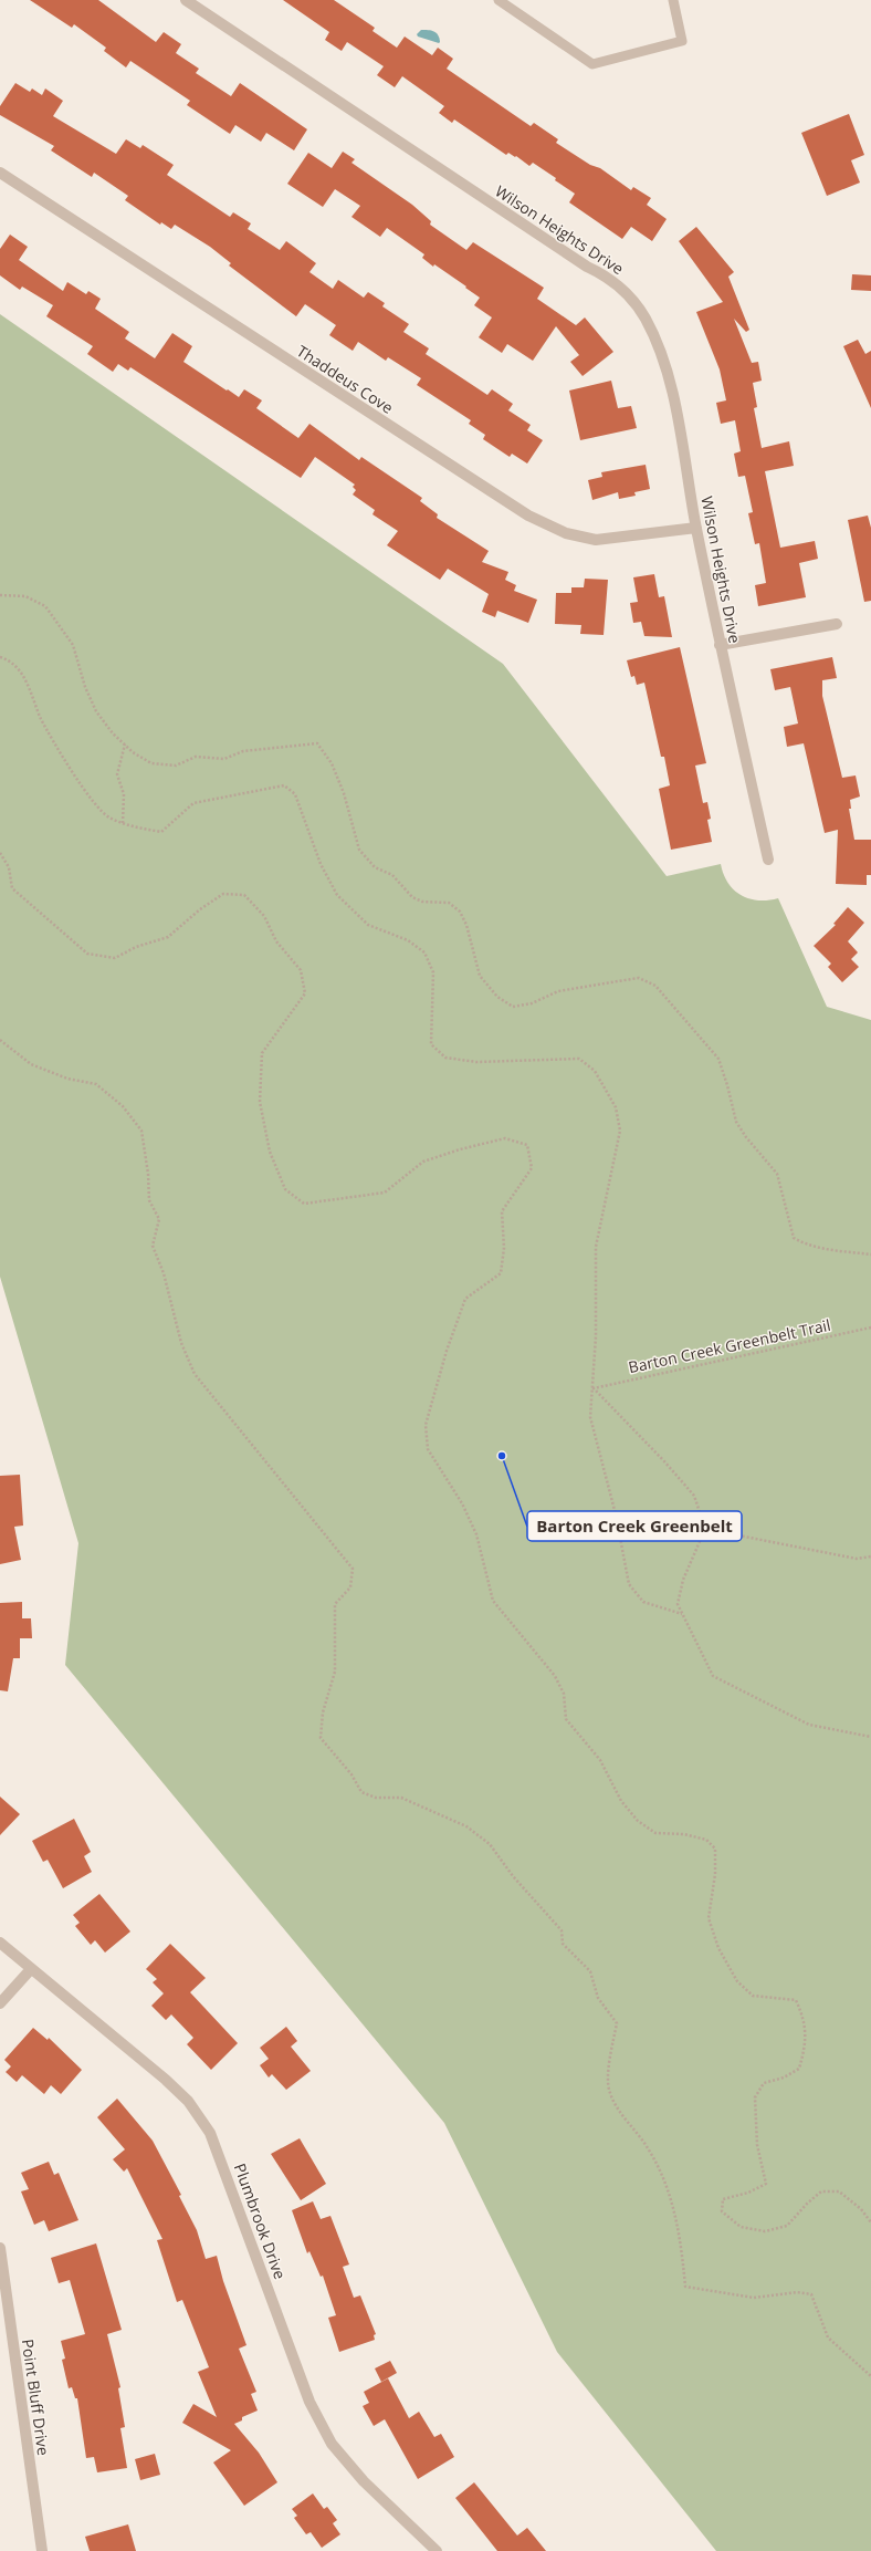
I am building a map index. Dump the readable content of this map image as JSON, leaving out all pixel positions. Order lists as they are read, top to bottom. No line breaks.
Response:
{"streets":{"street":["Wilson Heights Drive","Thaddeus Cove","Plumbrook Drive","Point Bluff Drive"],"path":["Barton Creek Greenbelt Trail"]},"crossings":[["Wilson Heights Drive","Thaddeus Cove"]],"places":["Barton Creek Greenbelt"]}
